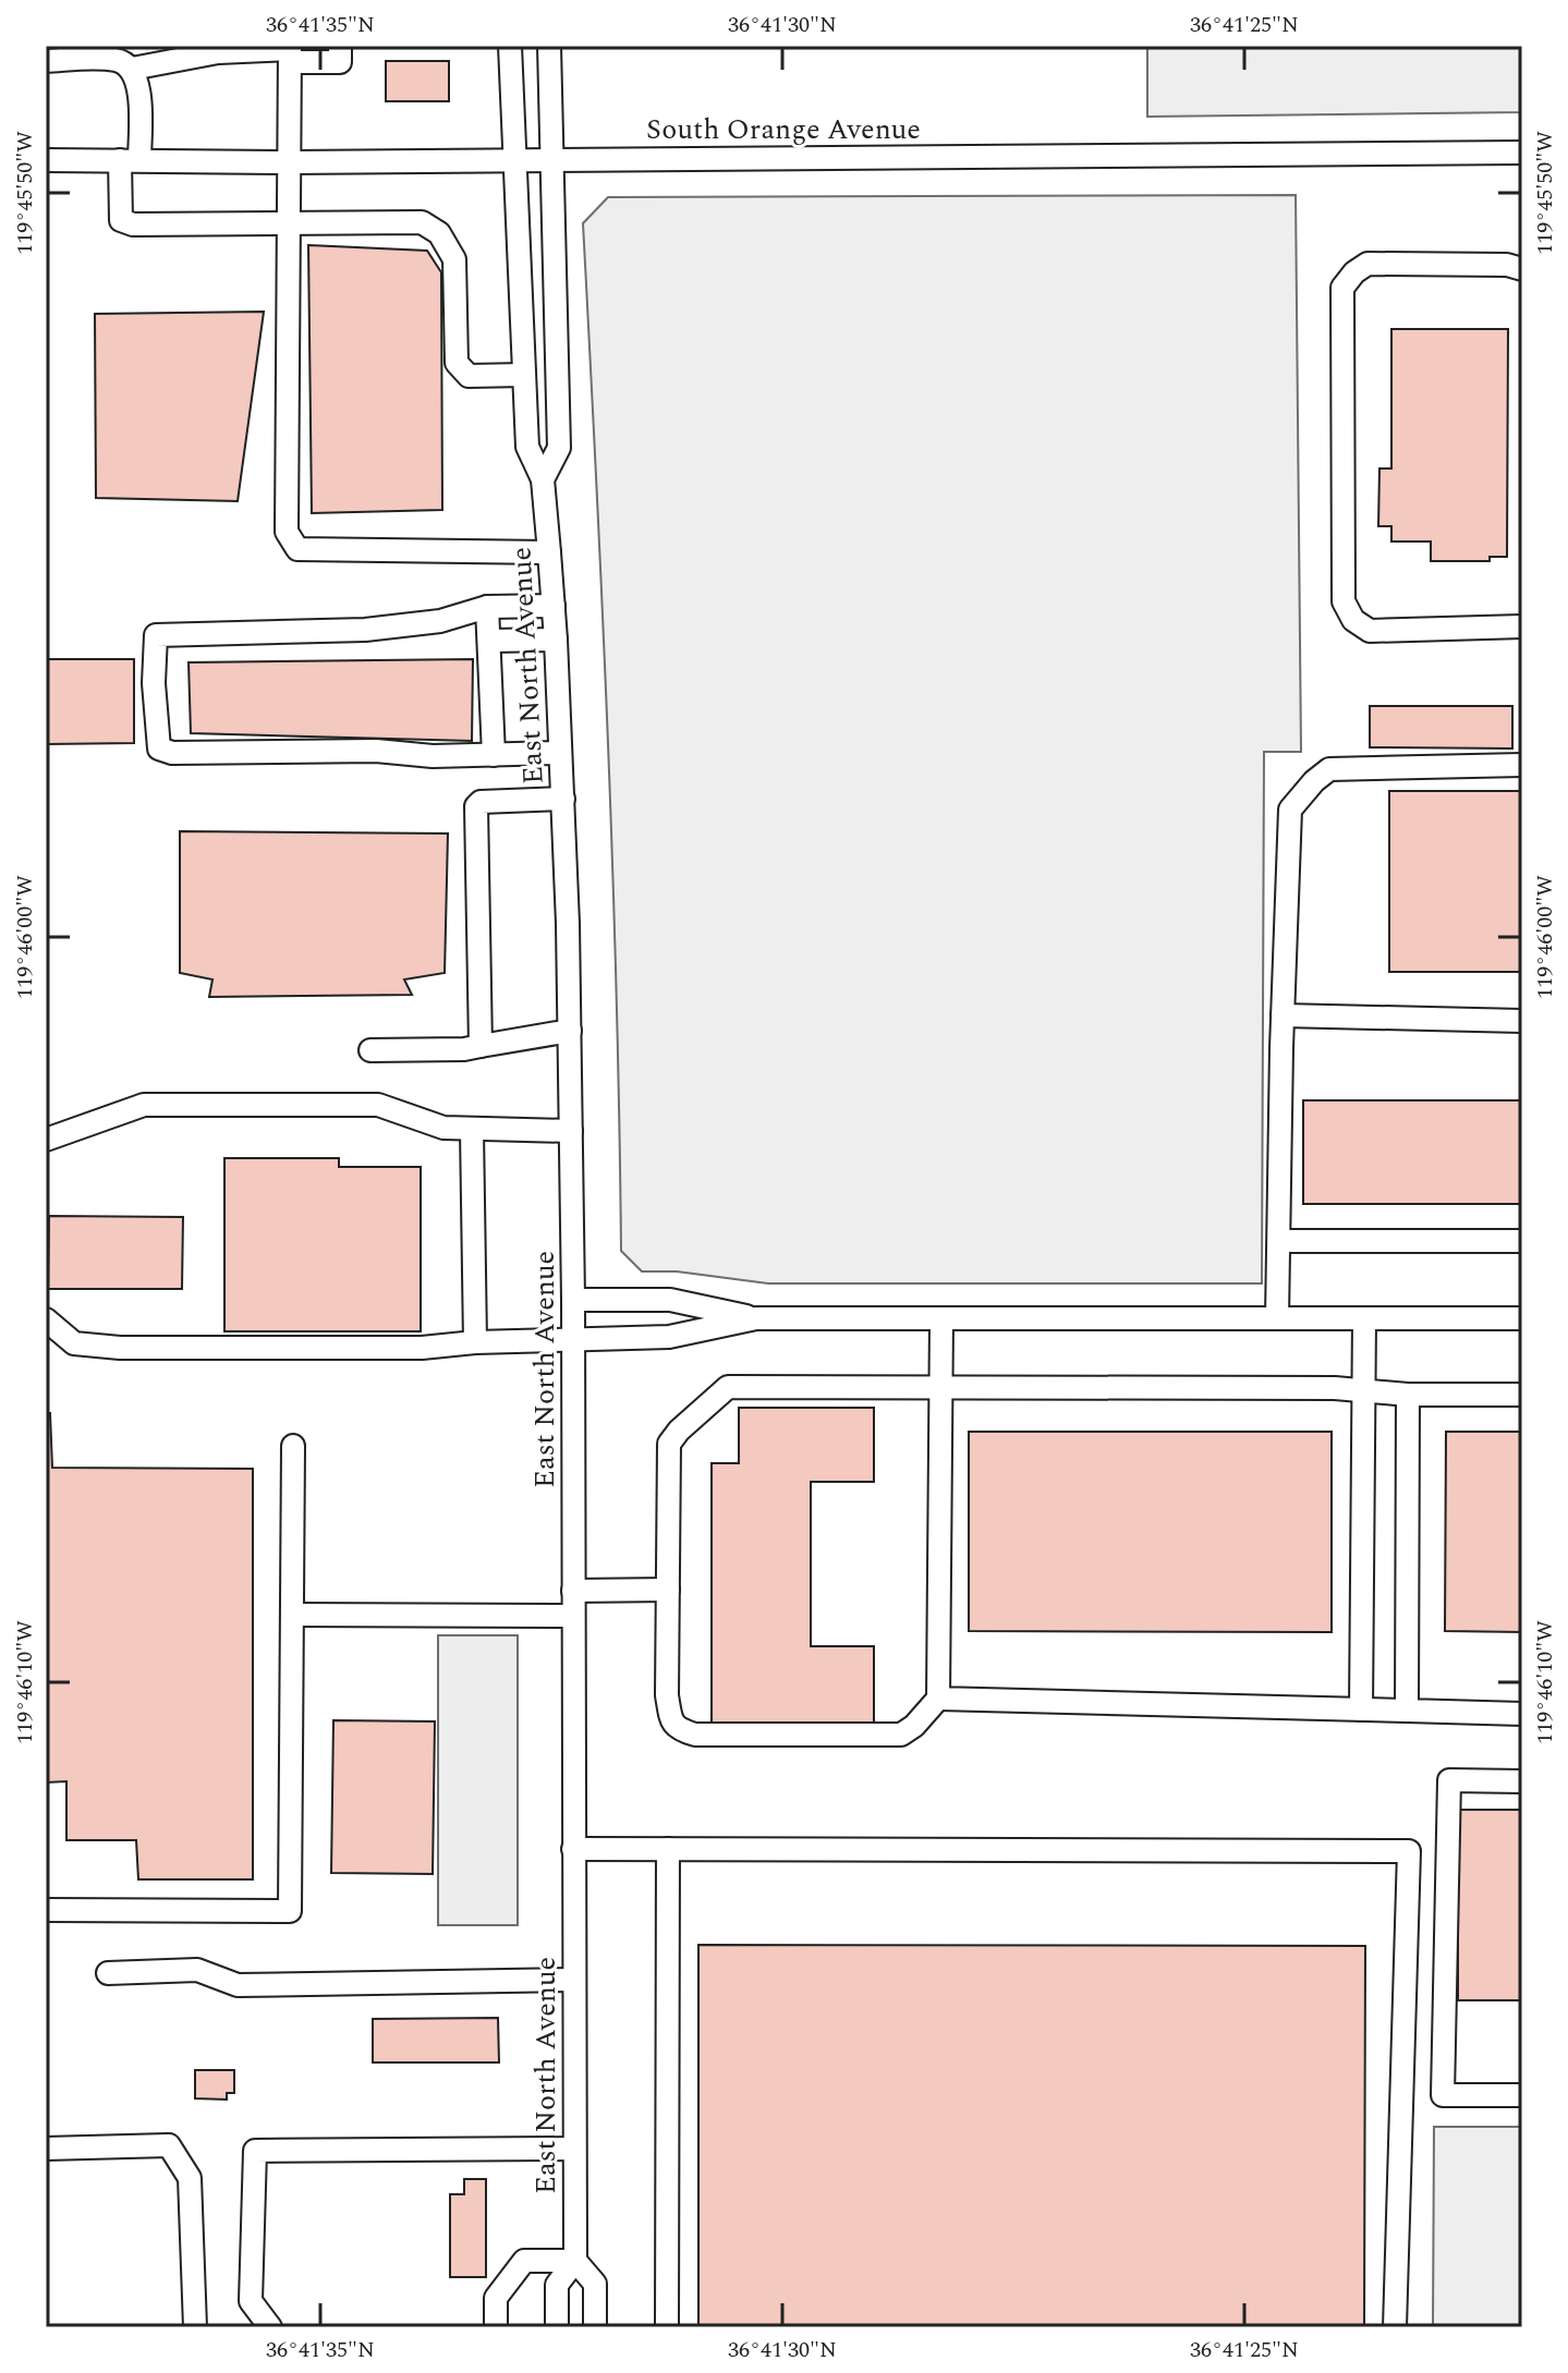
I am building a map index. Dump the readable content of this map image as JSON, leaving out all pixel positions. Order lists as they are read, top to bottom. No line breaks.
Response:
{"streets":{"street":["South Orange Avenue","East North Avenue"]},"crossings":[["South Orange Avenue","East North Avenue"]],"coordinates":["36°41'35\"N","36°41'30\"N","36°41'25\"N","119°45'50\"W","119°46'00\"W","119°46'10\"W"]}
